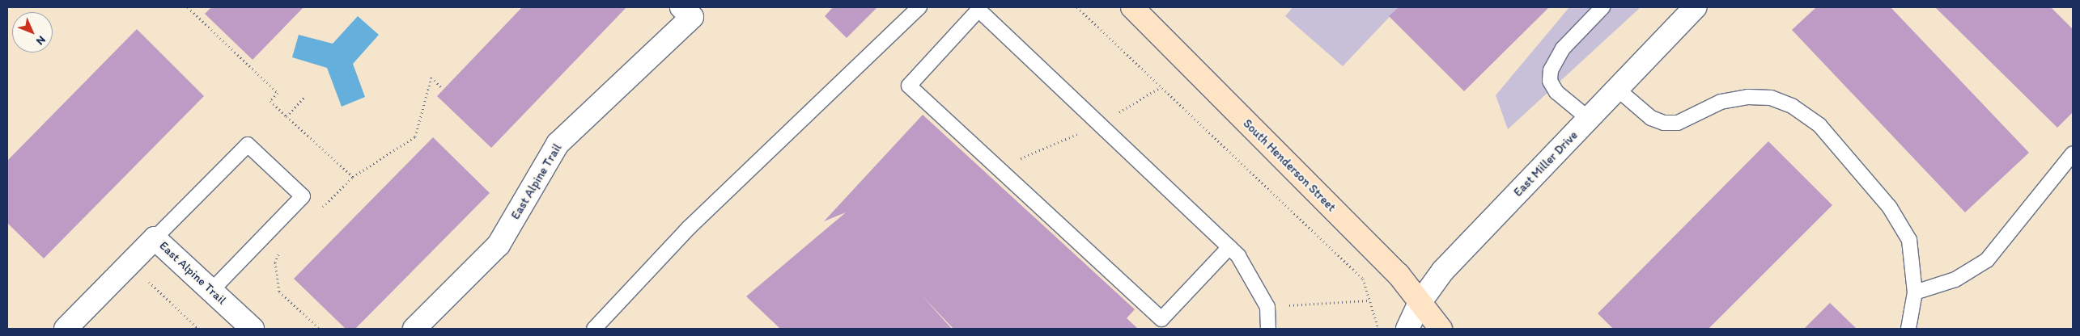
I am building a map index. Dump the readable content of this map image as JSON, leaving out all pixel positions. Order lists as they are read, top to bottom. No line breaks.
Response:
{"streets":{"street":["East Miller Drive","South Henderson Street","East Alpine Trail"]},"crossings":[["East Miller Drive","South Henderson Street"]],"north":"bottom right"}
